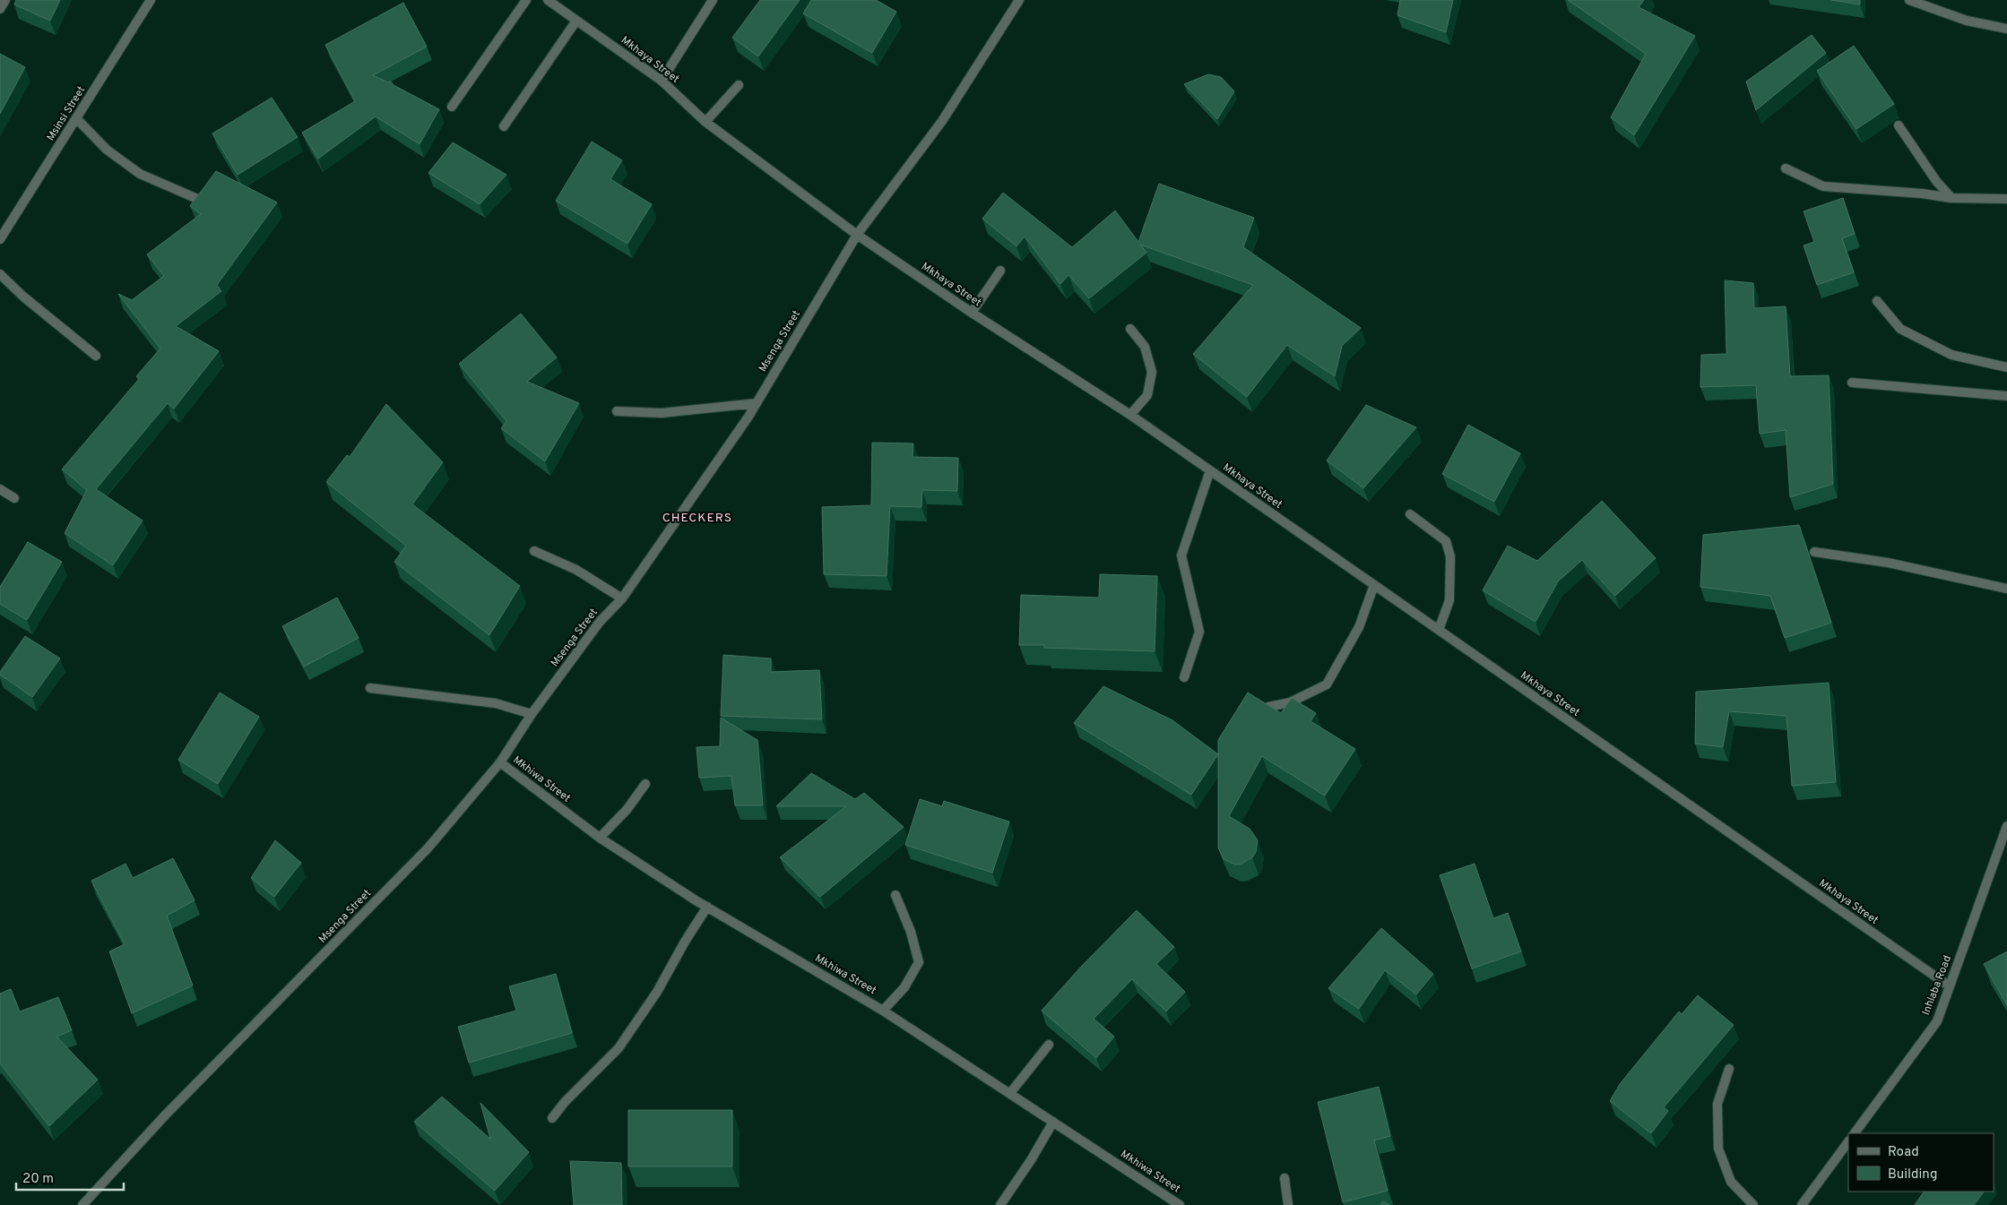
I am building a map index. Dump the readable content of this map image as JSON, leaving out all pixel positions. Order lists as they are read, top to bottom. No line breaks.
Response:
{"streets":{"street":["Mkhaya Street","Msinsi Street","Msenga Street","Mkhiwa Street","Inhlaba Road"]},"crossings":[["Mkhaya Street","Msenga Street"],["Mkhaya Street","Inhlaba Road"],["Msenga Street","Mkhiwa Street"]],"districts":["CHECKERS"],"legend":["Road","Building"],"scale_bar":"20 m"}
